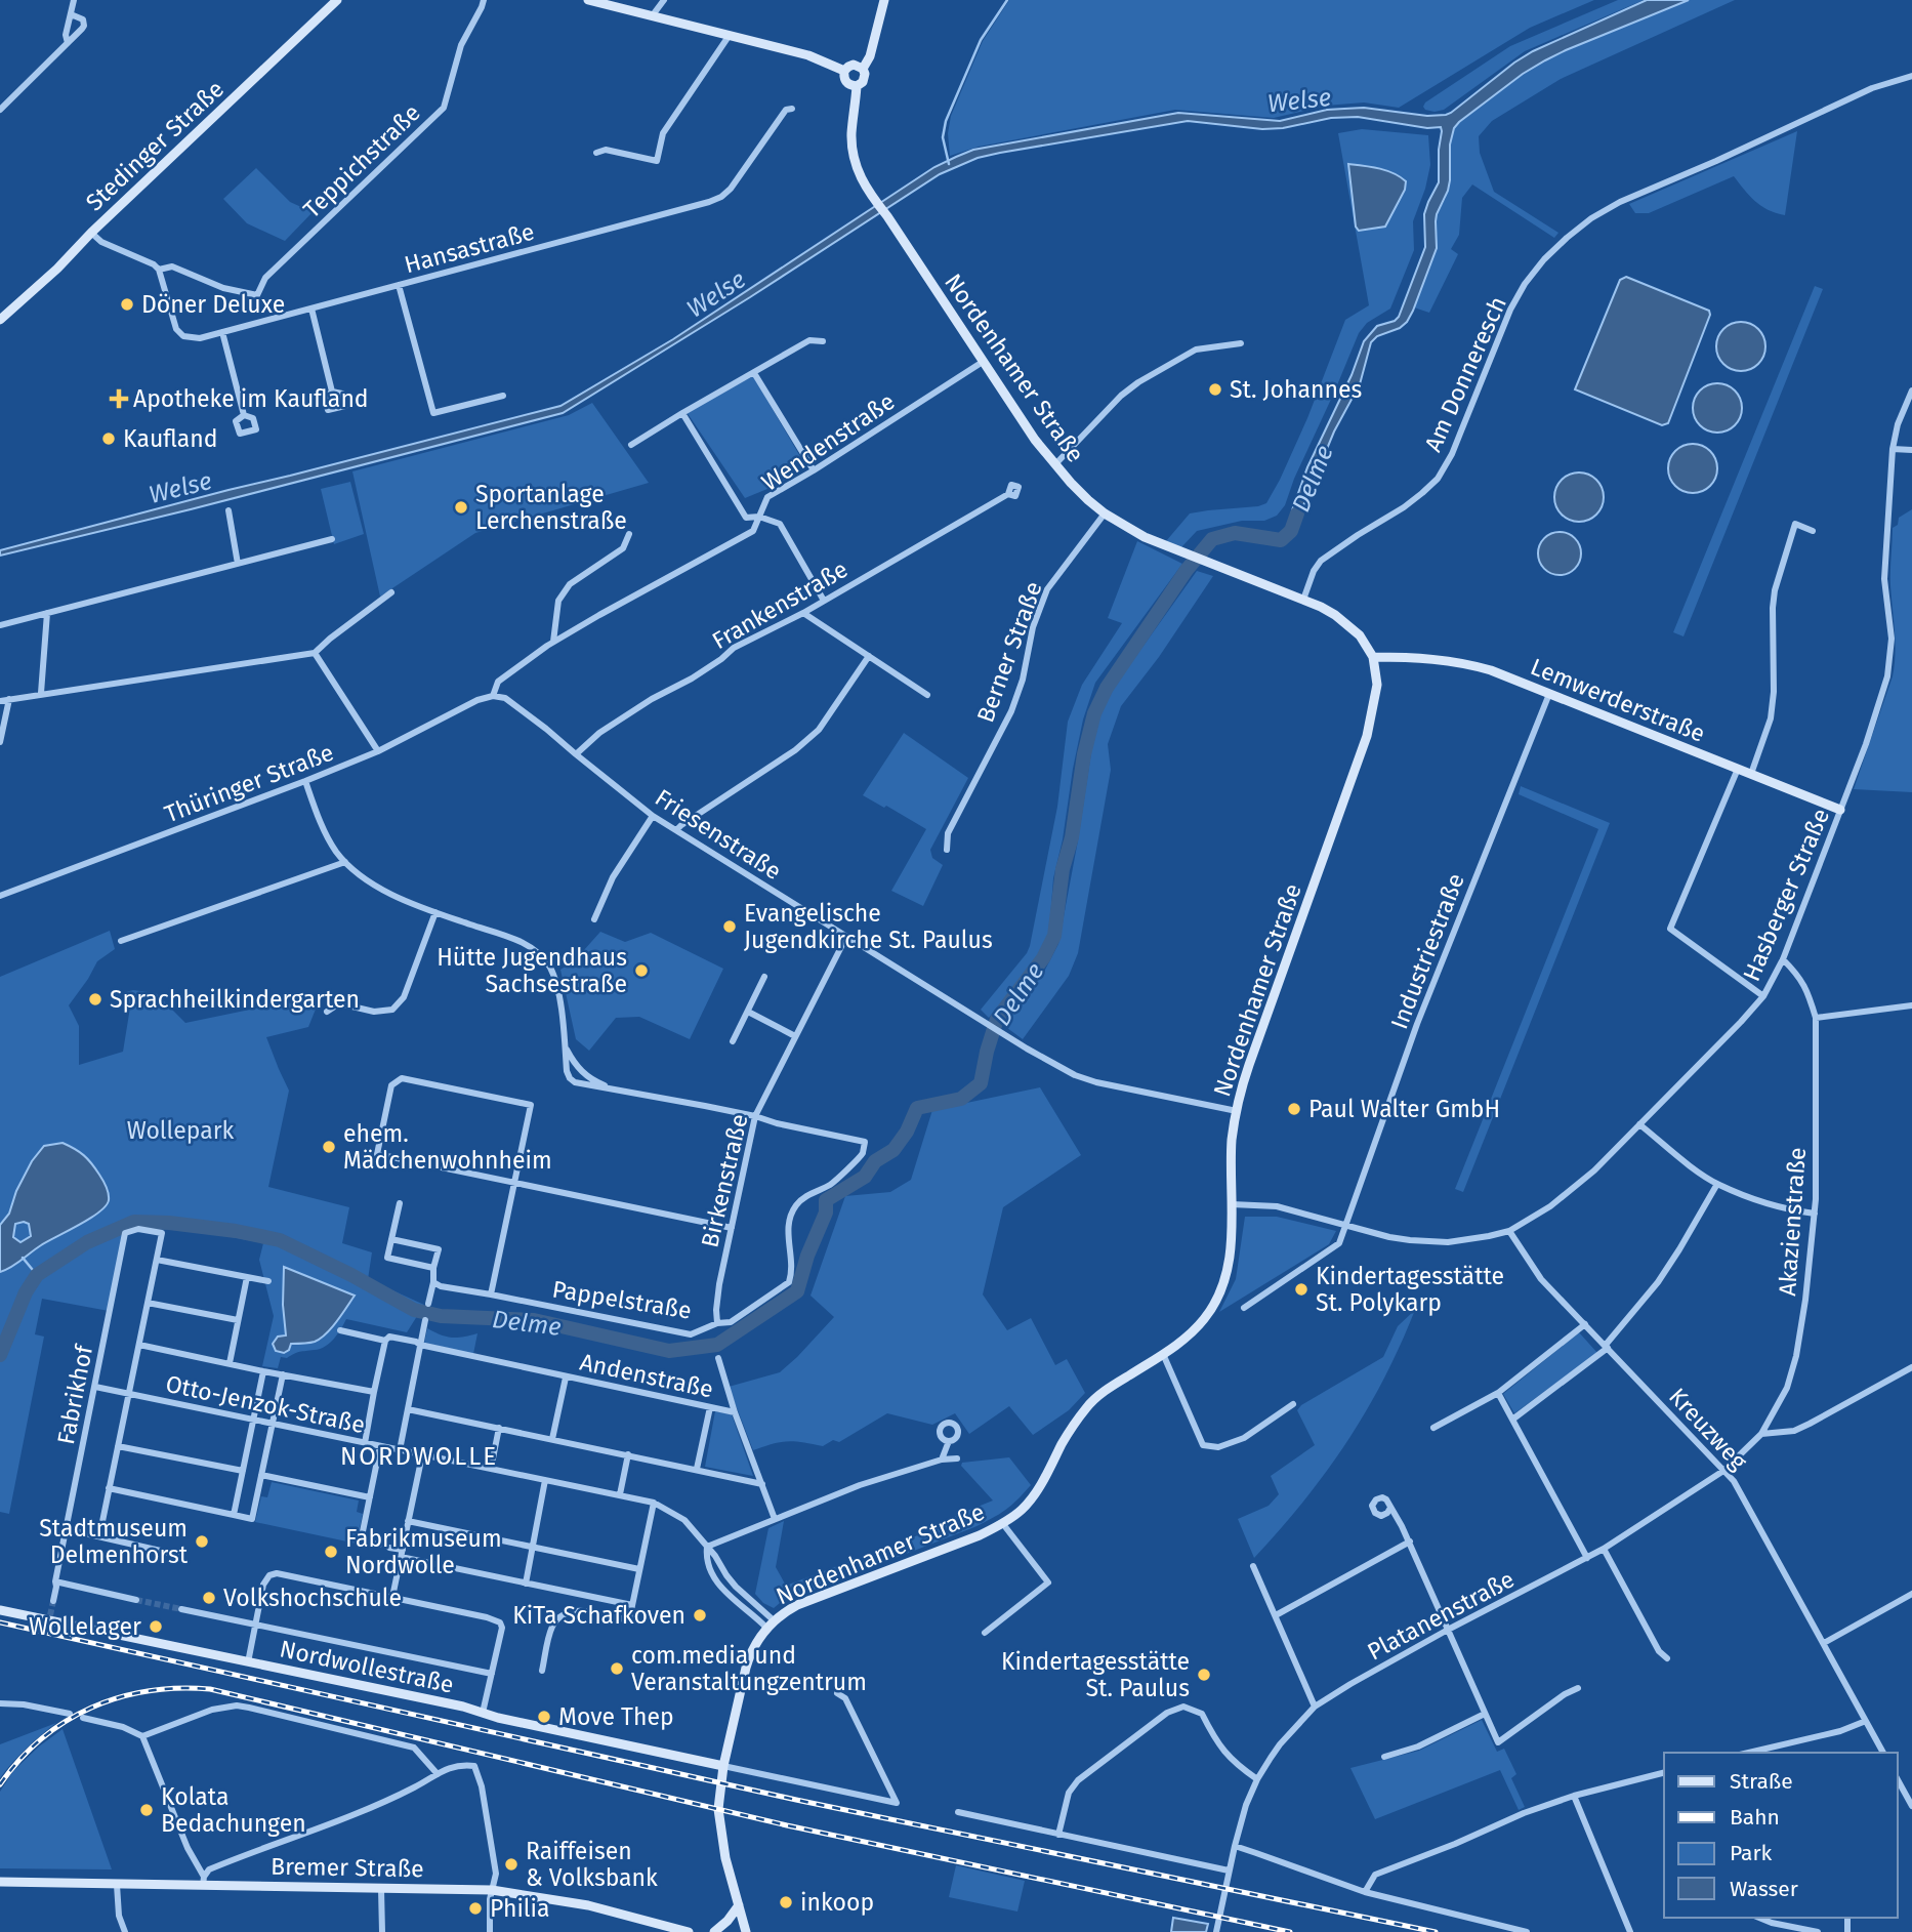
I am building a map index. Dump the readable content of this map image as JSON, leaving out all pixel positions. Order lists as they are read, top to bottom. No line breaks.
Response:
{"streets":{"street":["Stedinger Straße","Teppichstraße","Hansastraße","Nordenhamer Straße","Am Donneresch","Wendenstraße","Frankenstraße","Berner Straße","Lemwerderstraße","Thüringer Straße","Friesenstraße","Hasberger Straße","Industriestraße","Birkenstraße","Akazienstraße","Pappelstraße","Andenstraße","Fabrikhof","Otto-Jenzok-Straße","Kreuzweg","Platanenstraße","Nordwollestraße","Bremer Straße"]},"crossings":[["Teppichstraße","Hansastraße"],["Nordenhamer Straße","Am Donneresch"],["Nordenhamer Straße","Wendenstraße"],["Nordenhamer Straße","Berner Straße"],["Nordenhamer Straße","Lemwerderstraße"],["Nordenhamer Straße","Friesenstraße"],["Nordenhamer Straße","Hasberger Straße"],["Nordenhamer Straße","Otto-Jenzok-Straße"],["Nordenhamer Straße","Nordwollestraße"],["Wendenstraße","Thüringer Straße"],["Frankenstraße","Friesenstraße"],["Lemwerderstraße","Hasberger Straße"],["Lemwerderstraße","Industriestraße"],["Thüringer Straße","Friesenstraße"],["Friesenstraße","Birkenstraße"],["Hasberger Straße","Industriestraße"],["Hasberger Straße","Akazienstraße"],["Hasberger Straße","Kreuzweg"],["Birkenstraße","Pappelstraße"],["Akazienstraße","Kreuzweg"],["Akazienstraße","Platanenstraße"],["Fabrikhof","Otto-Jenzok-Straße"],["Kreuzweg","Platanenstraße"]],"districts":["NORDWOLLE"],"water":["Welse","Delme"],"parks":["Wollepark"],"places":{"other":["Döner Deluxe","St. Johannes","Kaufland","Sportanlage Lerchenstraße","Evangelische Jugendkirche St. Paulus","Hütte Jugendhaus Sachsestraße","Sprachheilkindergarten","Paul Walter GmbH","ehem. Mädchenwohnheim","Kindertagesstätte St. Polykarp","Stadtmuseum Delmenhorst","Fabrikmuseum Nordwolle","Volkshochschule","KiTa Schafkoven","Wollelager","com.media und Veranstaltungzentrum","Kindertagesstätte St. Paulus","Move Thep","Kolata Bedachungen","Raiffeisen & Volksbank","inkoop","Philia"],"health":["Apotheke im Kaufland"]},"legend":["Straße","Bahn","Park","Wasser"]}
